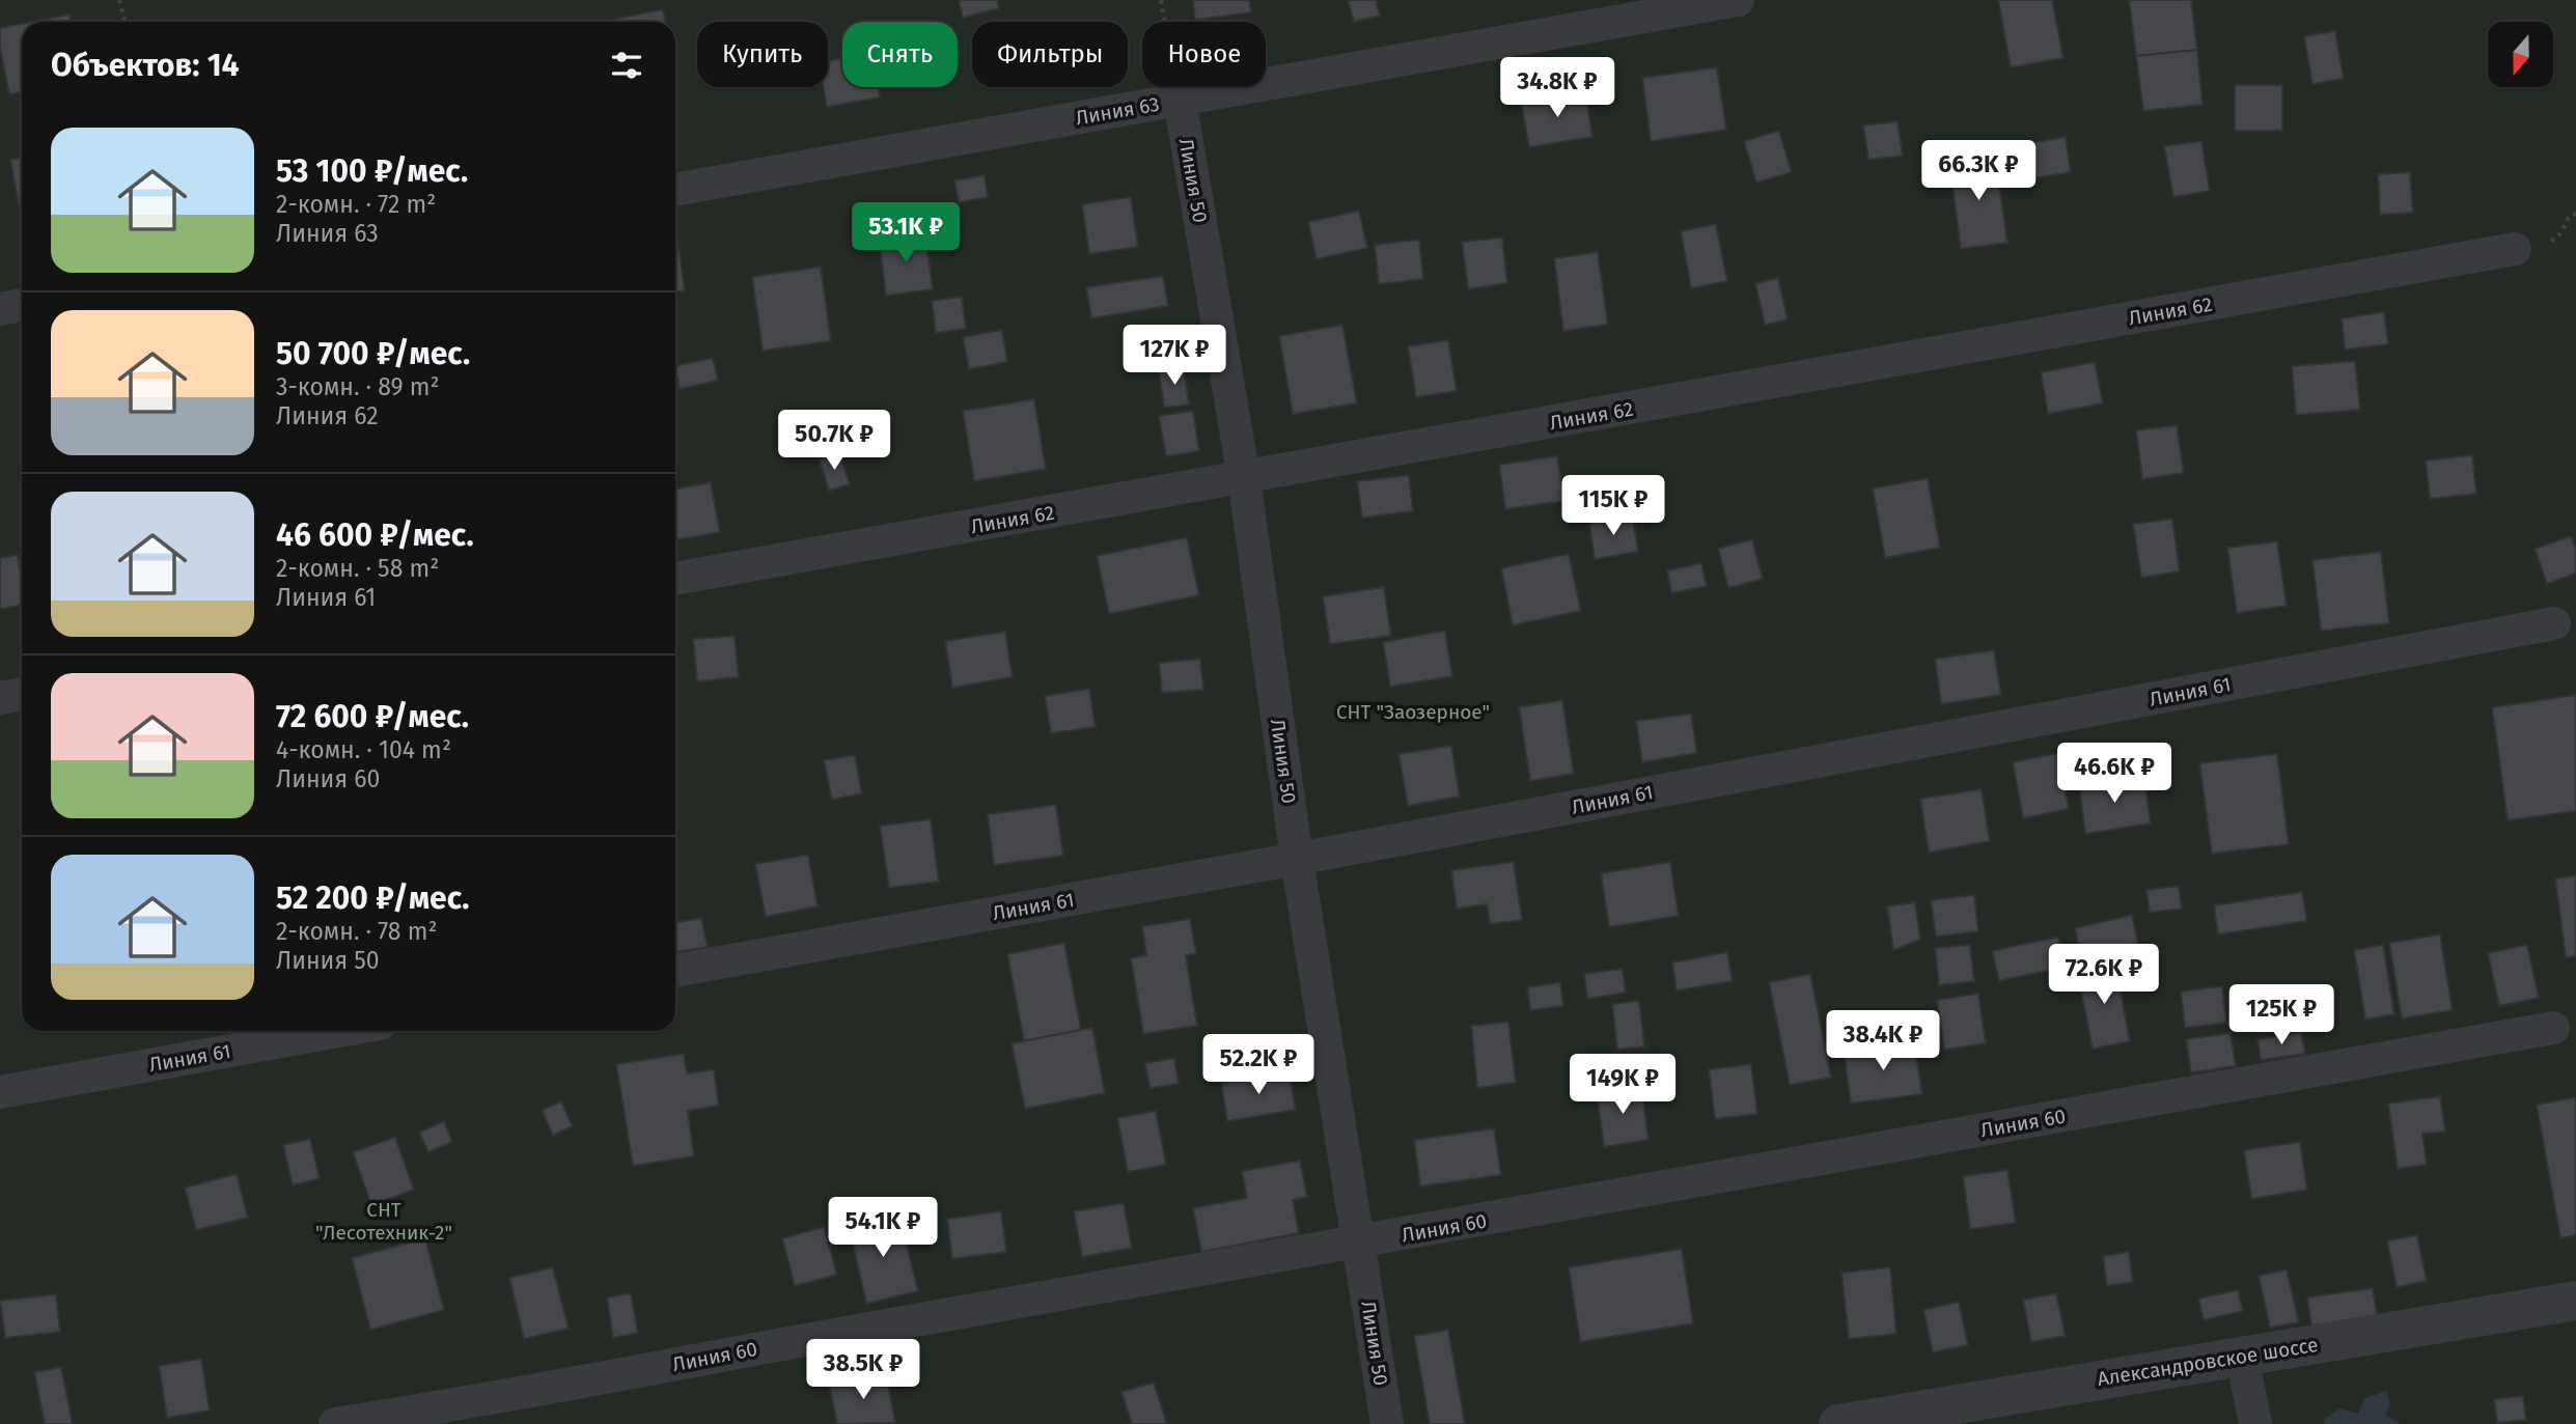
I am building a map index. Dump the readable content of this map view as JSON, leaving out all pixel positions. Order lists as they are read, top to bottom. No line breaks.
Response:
{"streets":{"street":["Линия 63","Линия 50","Линия 62","Линия 61","Линия 60","Александровское шоссе"]},"crossings":[["Линия 63","Линия 50"],["Линия 50","Линия 62"],["Линия 50","Линия 61"],["Линия 50","Линия 60"]],"parks":["СНТ \"Заозерное\"","СНТ \"Лесотехник-2\""],"north":"bottom","page":{"chip":["Купить","Снять","Фильтры","Новое"],"heading":"Объектов: 14","price":["34.8K ₽","66.3K ₽","53.1K ₽","127K ₽","50.7K ₽","115K ₽","46.6K ₽","72.6K ₽","125K ₽","38.4K ₽","52.2K ₽","149K ₽","54.1K ₽","38.5K ₽"],"list":[{"name":"53 100 ₽/мес.","note":"2-комн. · 72 m² · Линия 63"},{"name":"50 700 ₽/мес.","note":"3-комн. · 89 m² · Линия 62"},{"name":"46 600 ₽/мес.","note":"2-комн. · 58 m² · Линия 61"},{"name":"72 600 ₽/мес.","note":"4-комн. · 104 m² · Линия 60"},{"name":"52 200 ₽/мес.","note":"2-комн. · 78 m² · Линия 50"}]}}
